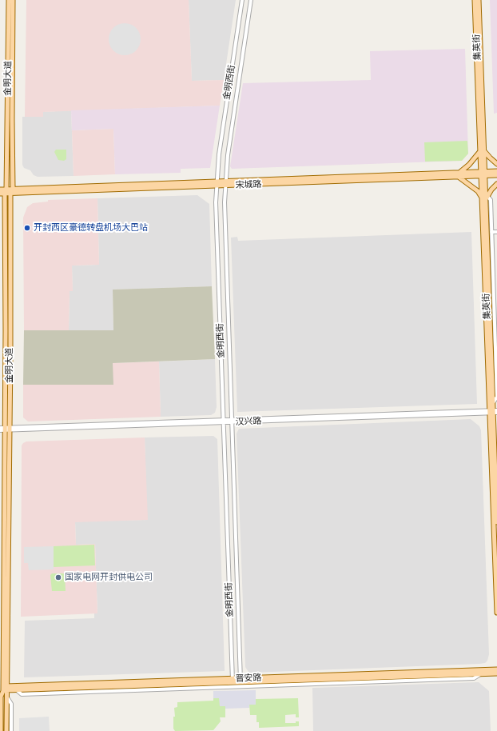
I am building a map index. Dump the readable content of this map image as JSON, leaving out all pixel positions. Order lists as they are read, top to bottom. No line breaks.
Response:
{"streets":{"main road":["集英街","金明大道","宋城路","晋安路"],"street":["金明西街","汉兴路"]},"crossings":[["集英街","宋城路"],["集英街","汉兴路"],["金明大道","宋城路"],["金明大道","汉兴路"],["金明大道","晋安路"],["金明西街","宋城路"],["金明西街","汉兴路"],["金明西街","晋安路"]],"places":["开封西区豪德转盘机场大巴站","国家电网开封供电公司"]}
